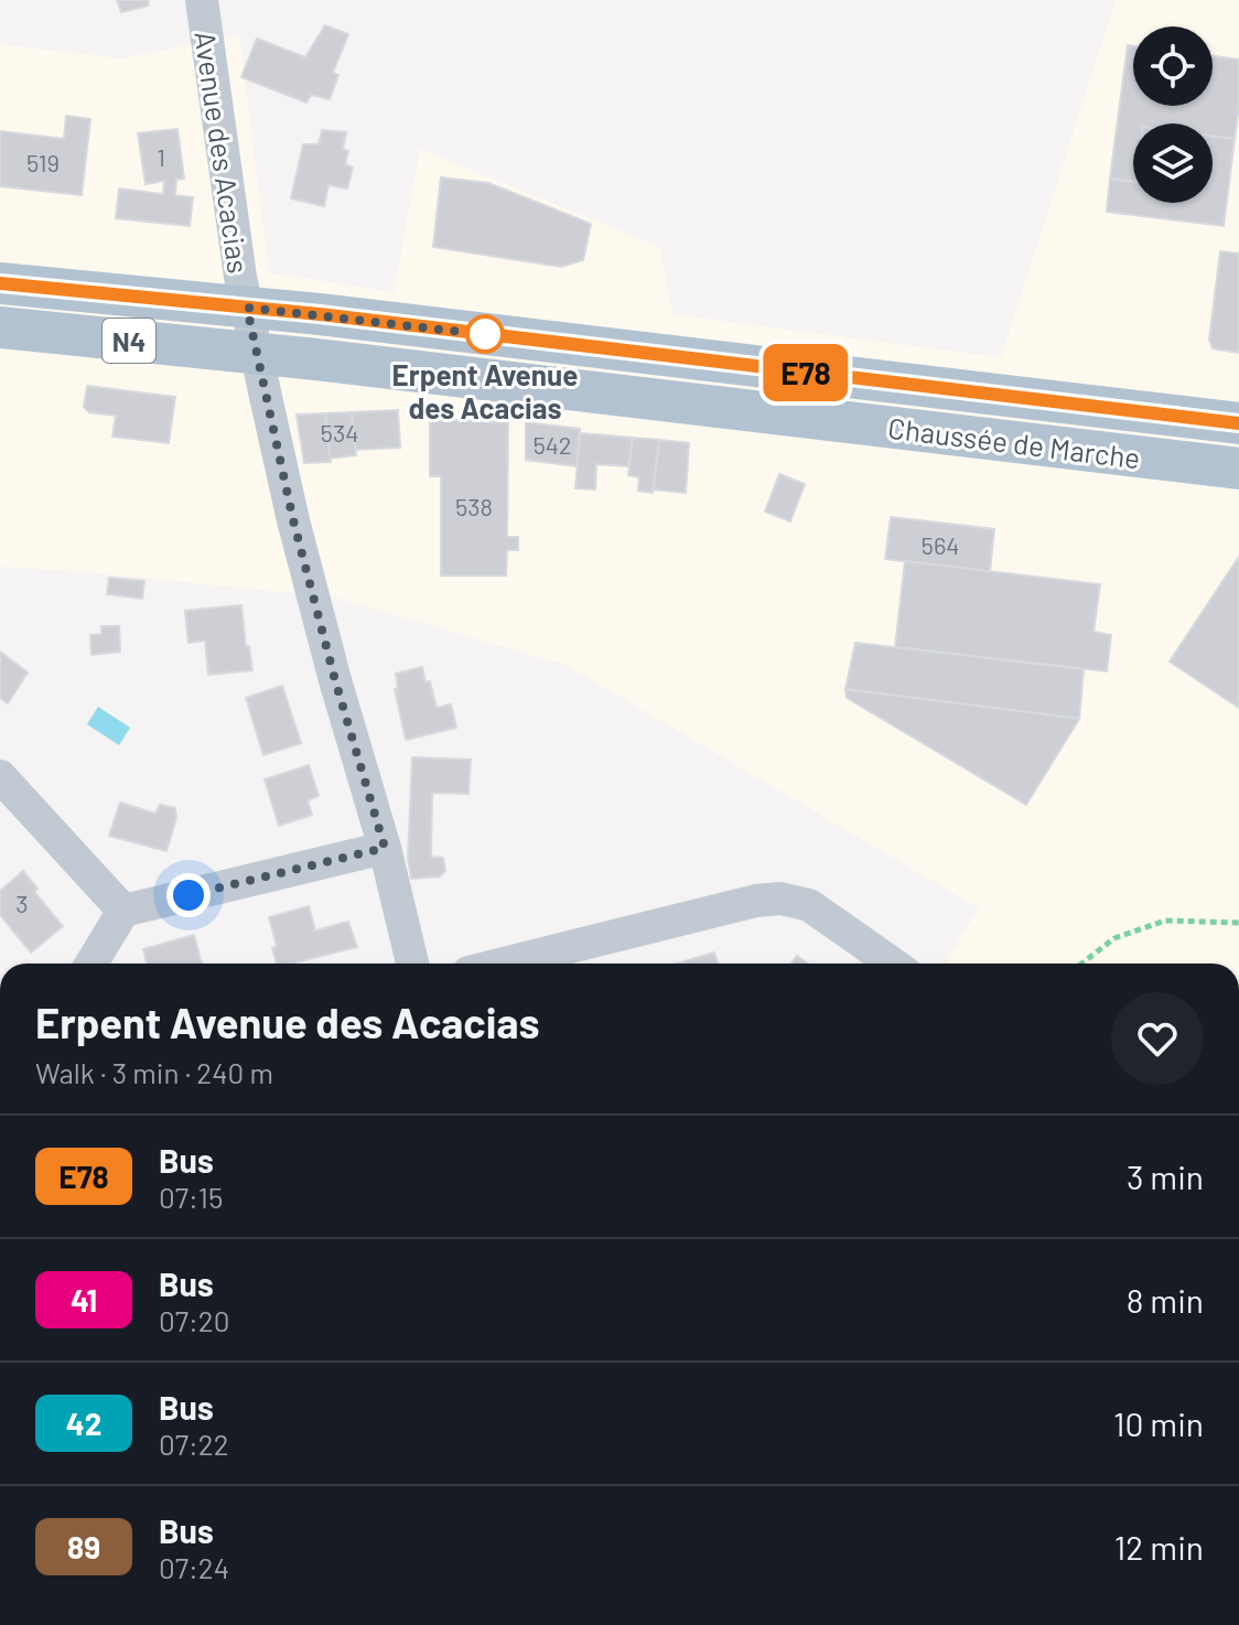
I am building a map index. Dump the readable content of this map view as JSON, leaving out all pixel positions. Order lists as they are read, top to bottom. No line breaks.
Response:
{"streets":{"main road":["N4","Chaussée de Marche"],"street":["Avenue des Acacias"]},"crossings":[["Avenue des Acacias","Chaussée de Marche"]],"places":["Erpent Avenue des Acacias"],"lines":["bus line E78"],"house_numbers":["1","519","534","542","538","564","3"],"page":{"on_map":"E78","heading":["Erpent Avenue des Acacias","Walk · 3 min · 240 m"],"list":[{"mark":"E78","name":"Bus","note":"07:15","value":"3 min"},{"mark":"41","name":"Bus","note":"07:20","value":"8 min"},{"mark":"42","name":"Bus","note":"07:22","value":"10 min"},{"mark":"89","name":"Bus","note":"07:24","value":"12 min"}]}}
